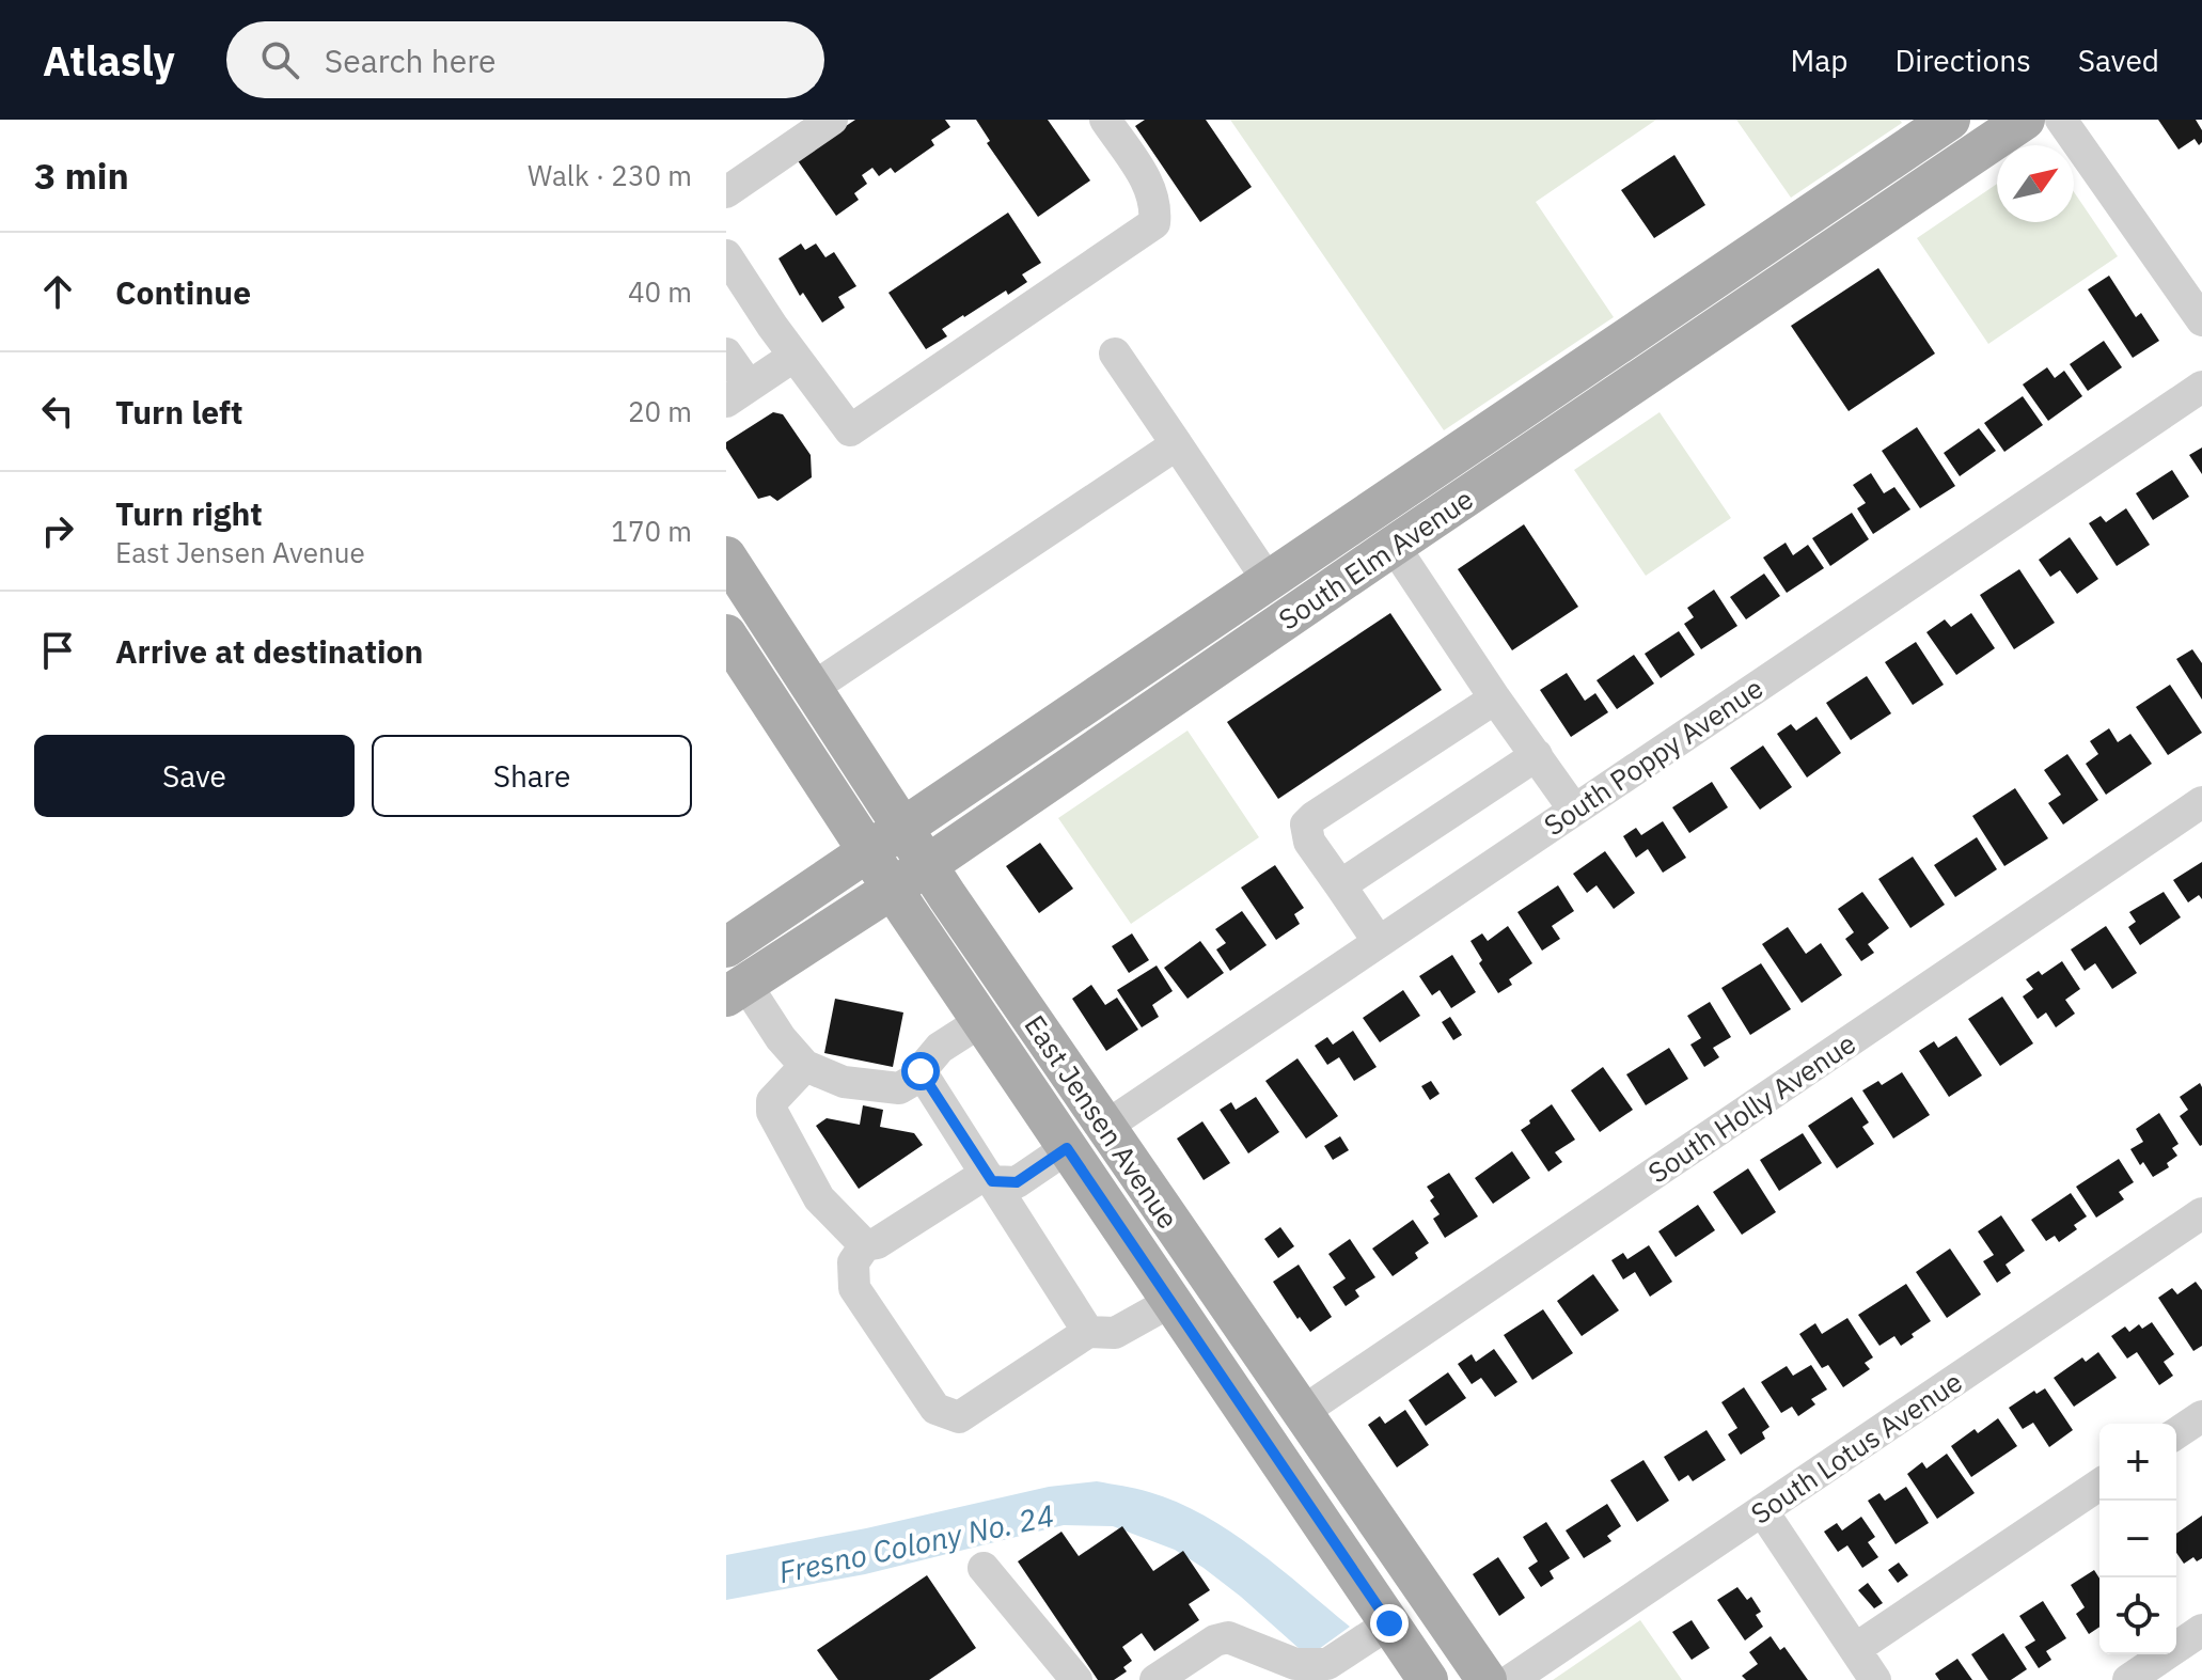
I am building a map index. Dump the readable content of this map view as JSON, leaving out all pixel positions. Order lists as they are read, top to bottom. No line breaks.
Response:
{"streets":{"main road":["South Elm Avenue","East Jensen Avenue"],"street":["South Poppy Avenue","South Holly Avenue","South Lotus Avenue"]},"crossings":[["South Elm Avenue","East Jensen Avenue"],["South Poppy Avenue","East Jensen Avenue"],["South Holly Avenue","East Jensen Avenue"]],"water":["Fresno Colony No. 24"],"north":"top right","page":{"header":"Atlasly","search":"Search here","nav":["Map","Directions","Saved"],"heading":["3 min","Walk · 230 m"],"list":[["Continue","40 m"],["Turn left","20 m"],["Turn right","East Jensen Avenue","170 m"],"Arrive at destination"],"buttons":["Save","Share"],"map_buttons":["+","−"]}}
